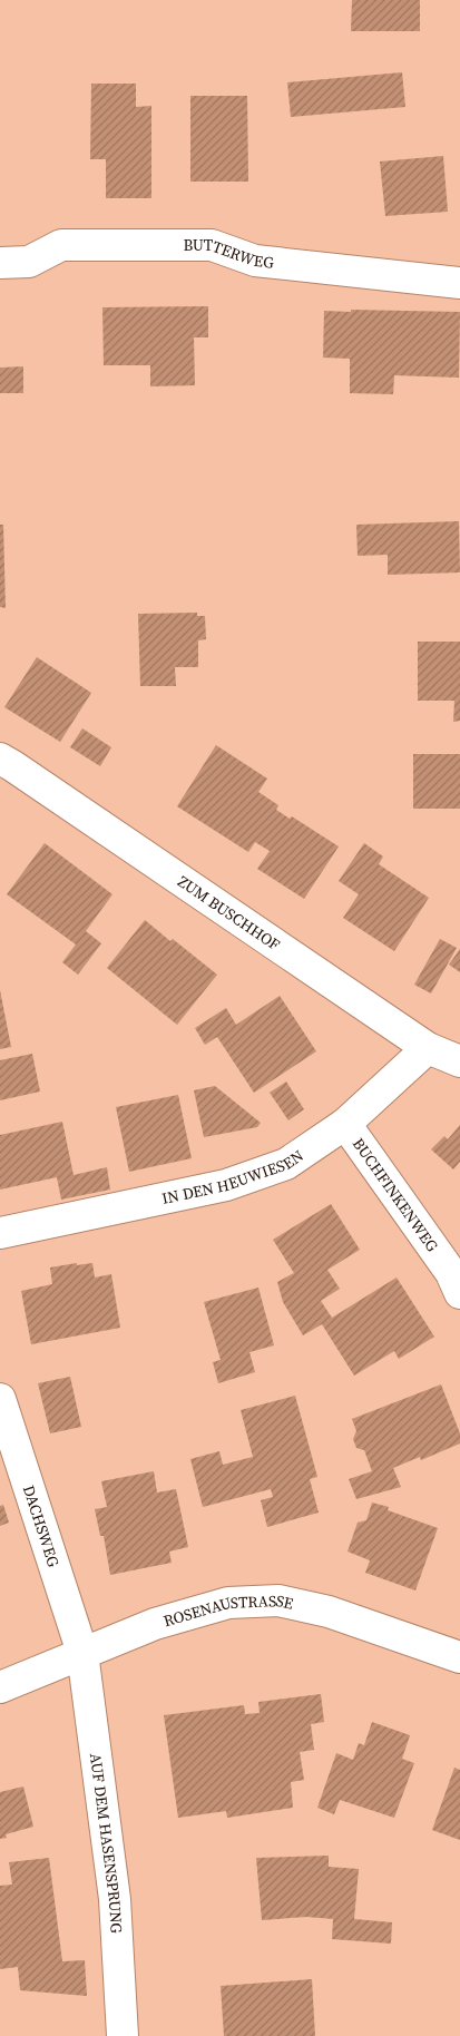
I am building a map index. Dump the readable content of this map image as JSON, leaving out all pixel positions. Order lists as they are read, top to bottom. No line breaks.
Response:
{"streets":{"street":["BUTTERWEG","ZUM BUSCHHOF","IN DEN HEUWIESEN","BUCHFINKENWEG","DACHSWEG","ROSENAUSTRASSE","AUF DEM HASENSPRUNG"]},"crossings":[["ZUM BUSCHHOF","IN DEN HEUWIESEN"],["IN DEN HEUWIESEN","BUCHFINKENWEG"],["DACHSWEG","ROSENAUSTRASSE"],["DACHSWEG","AUF DEM HASENSPRUNG"],["ROSENAUSTRASSE","AUF DEM HASENSPRUNG"]]}
